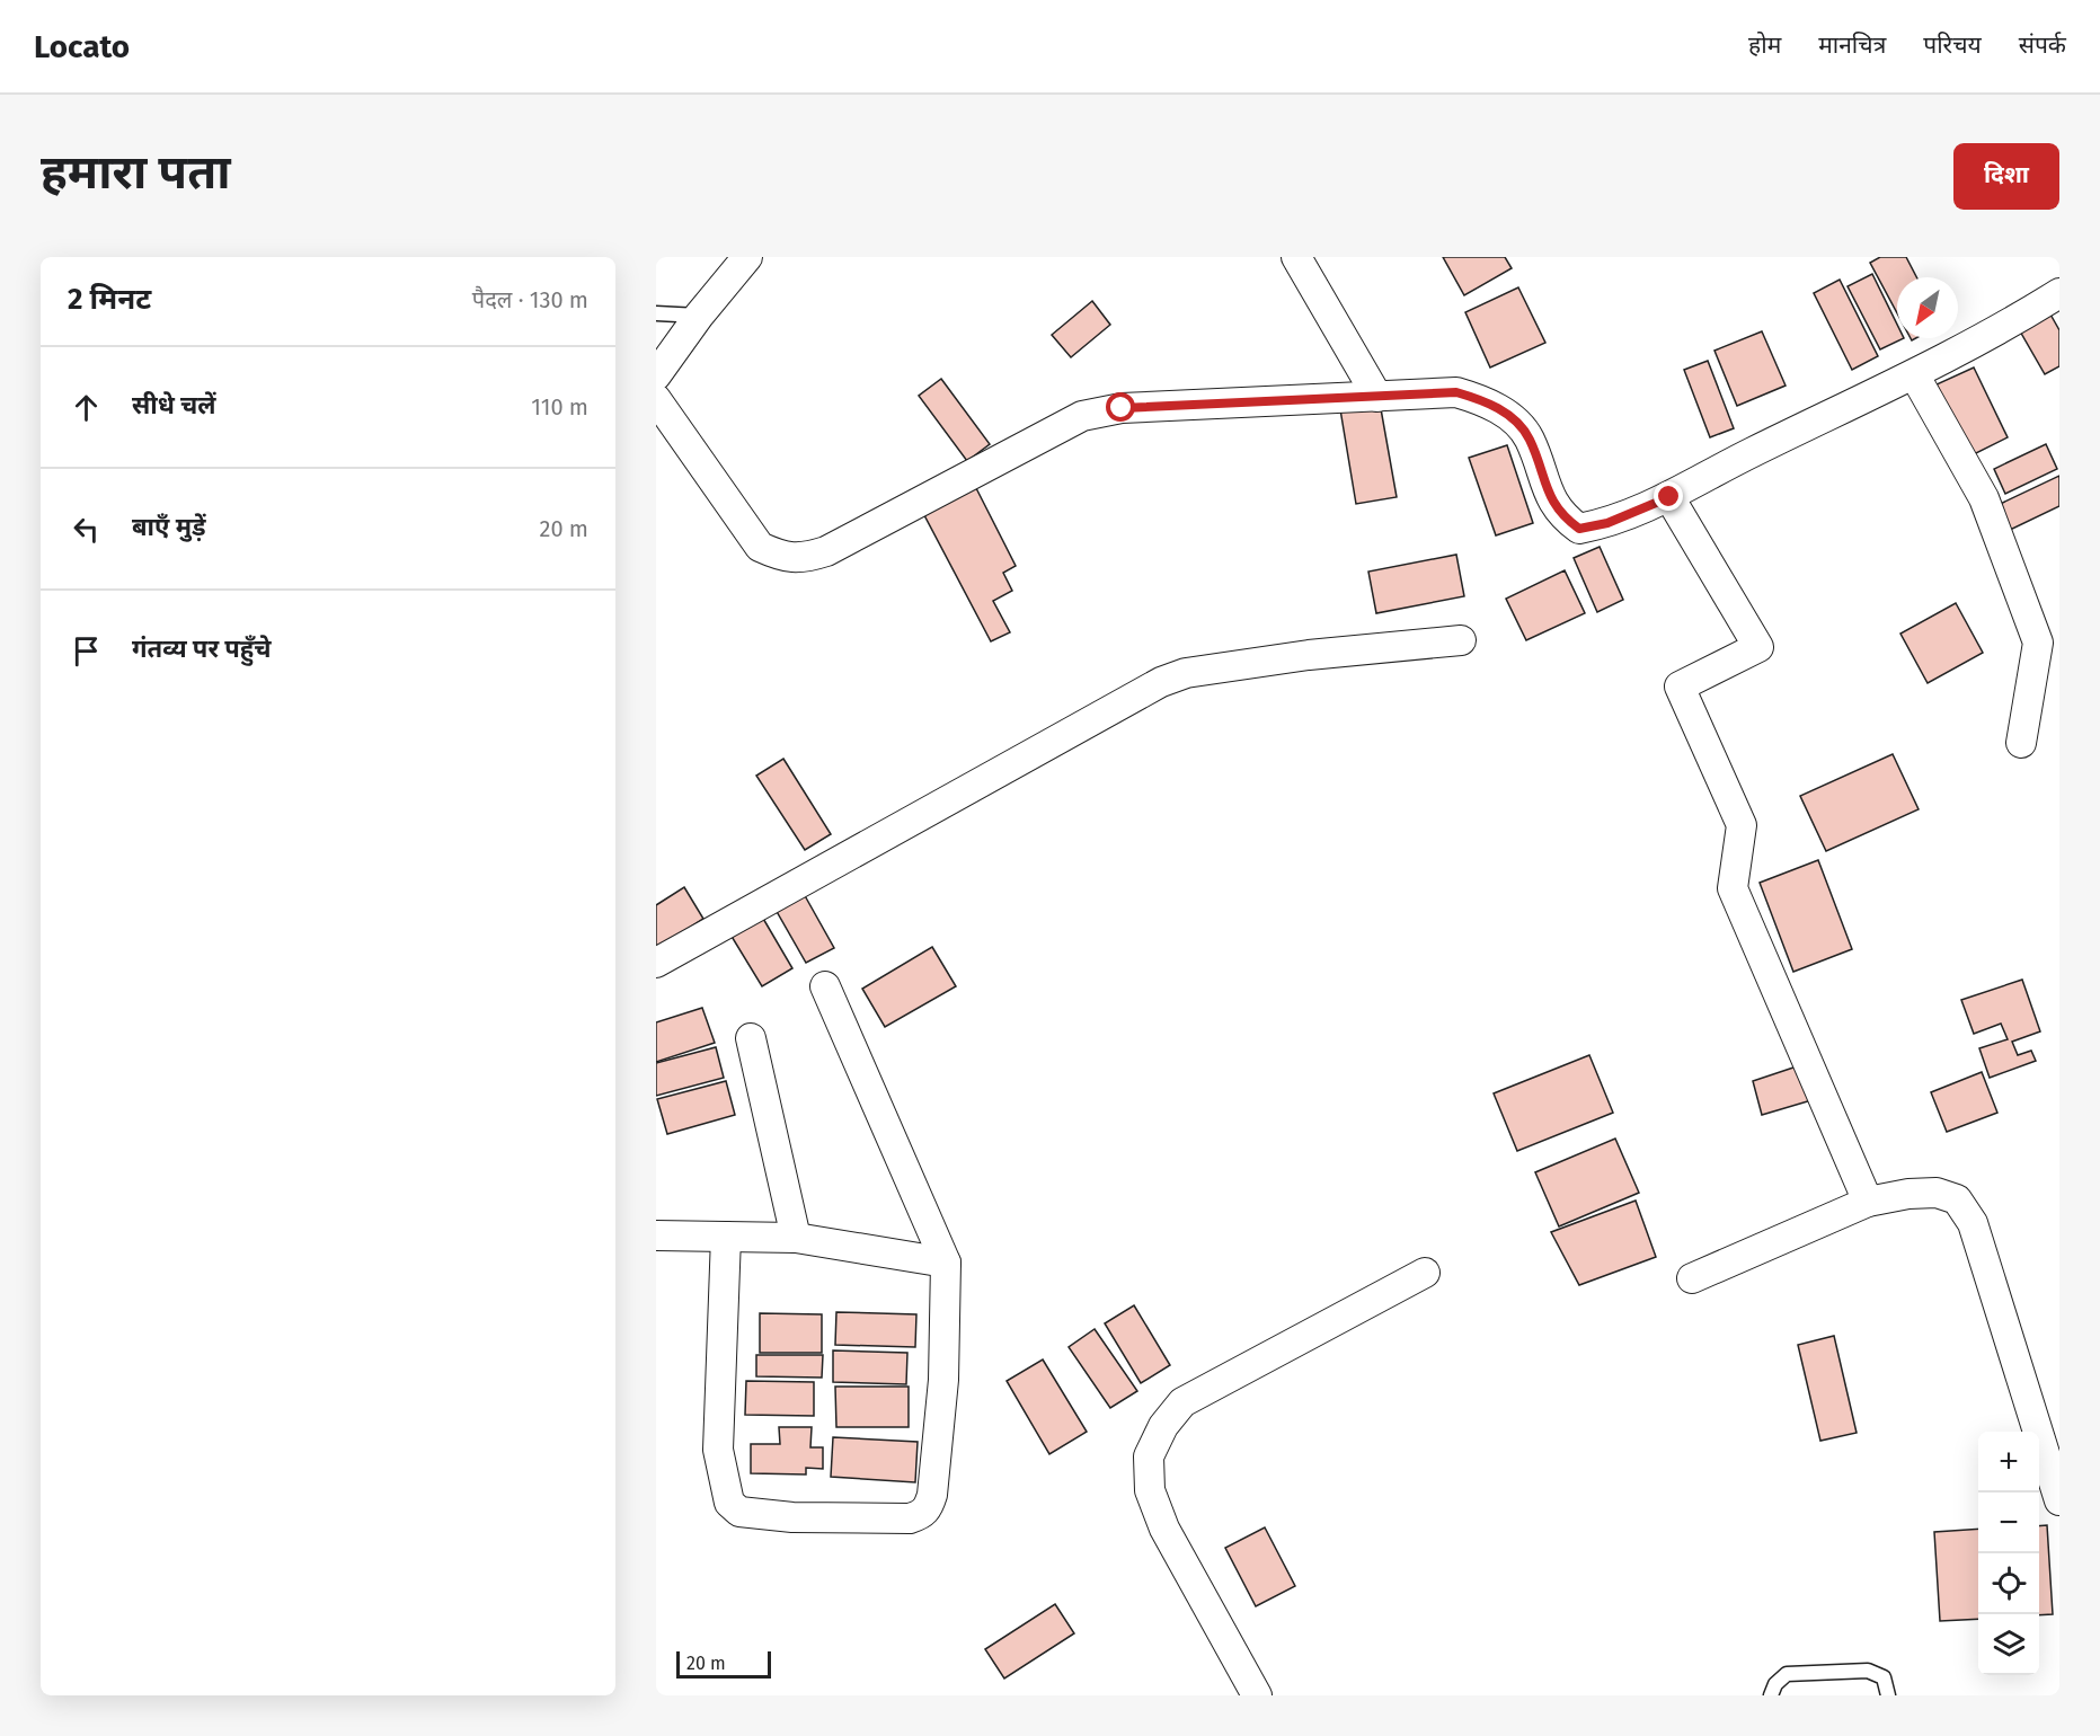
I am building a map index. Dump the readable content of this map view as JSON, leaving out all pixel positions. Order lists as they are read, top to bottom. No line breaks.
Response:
{"scale_bar":"20 m","north":"bottom left","page":{"header":"Locato","nav":["होम","मानचित्र","परिचय","संपर्क"],"buttons":"दिशा","title":"हमारा पता","heading":["2 मिनट","पैदल · 130 m"],"list":[["सीधे चलें","110 m"],["बाएँ मुड़ें","20 m"],"गंतव्य पर पहुँचे"],"map_buttons":["+","−"],"scale":"20 m"}}
